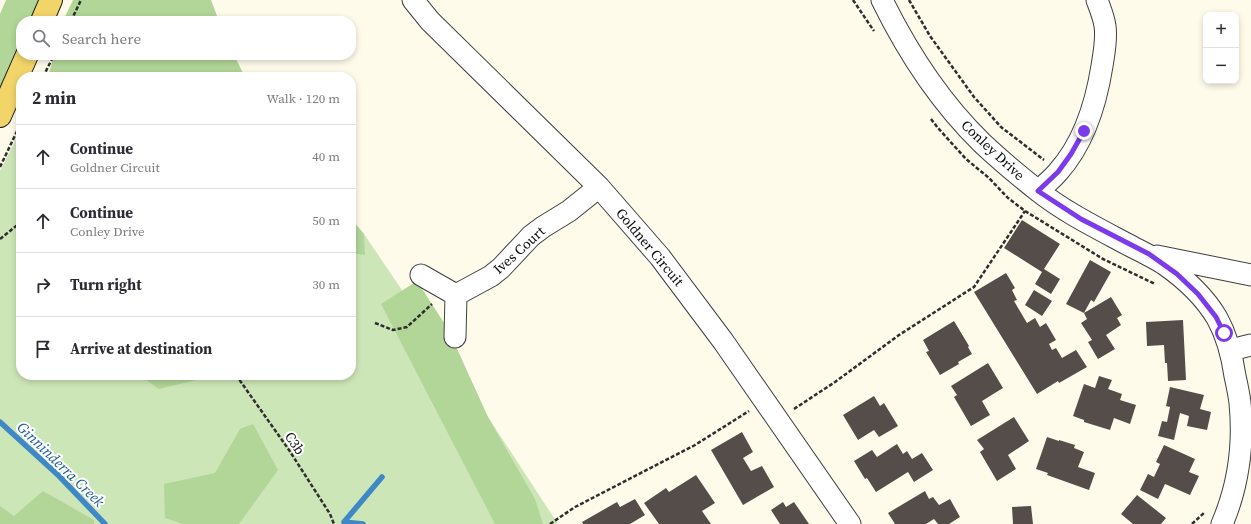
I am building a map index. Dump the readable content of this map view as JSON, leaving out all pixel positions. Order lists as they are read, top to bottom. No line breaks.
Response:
{"streets":{"street":["Conley Drive","Goldner Circuit","Ives Court"],"path":["C3b"]},"crossings":[["Goldner Circuit","Ives Court"]],"water":["Ginninderra Creek"],"page":{"map_buttons":["+","−"],"search":"Search here","heading":["2 min","Walk · 120 m"],"list":[["Continue","Goldner Circuit","40 m"],["Continue","Conley Drive","50 m"],["Turn right","30 m"],"Arrive at destination"]}}
